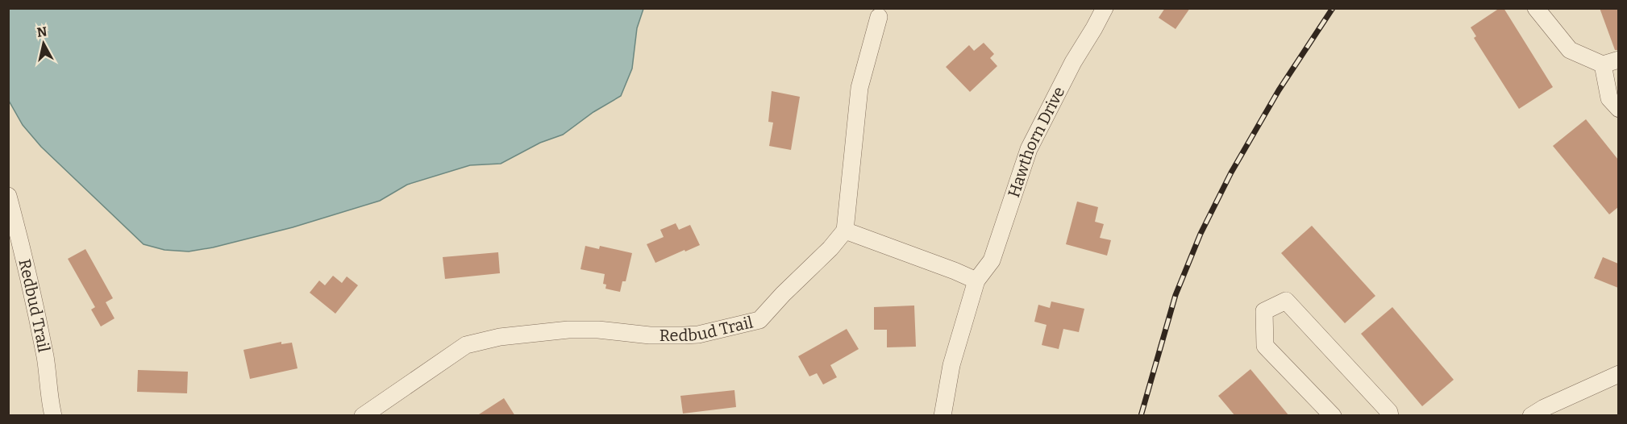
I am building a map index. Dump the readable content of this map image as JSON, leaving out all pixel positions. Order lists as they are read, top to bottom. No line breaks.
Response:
{"streets":{"street":["Hawthorn Drive","Redbud Trail"]},"north":"top"}
